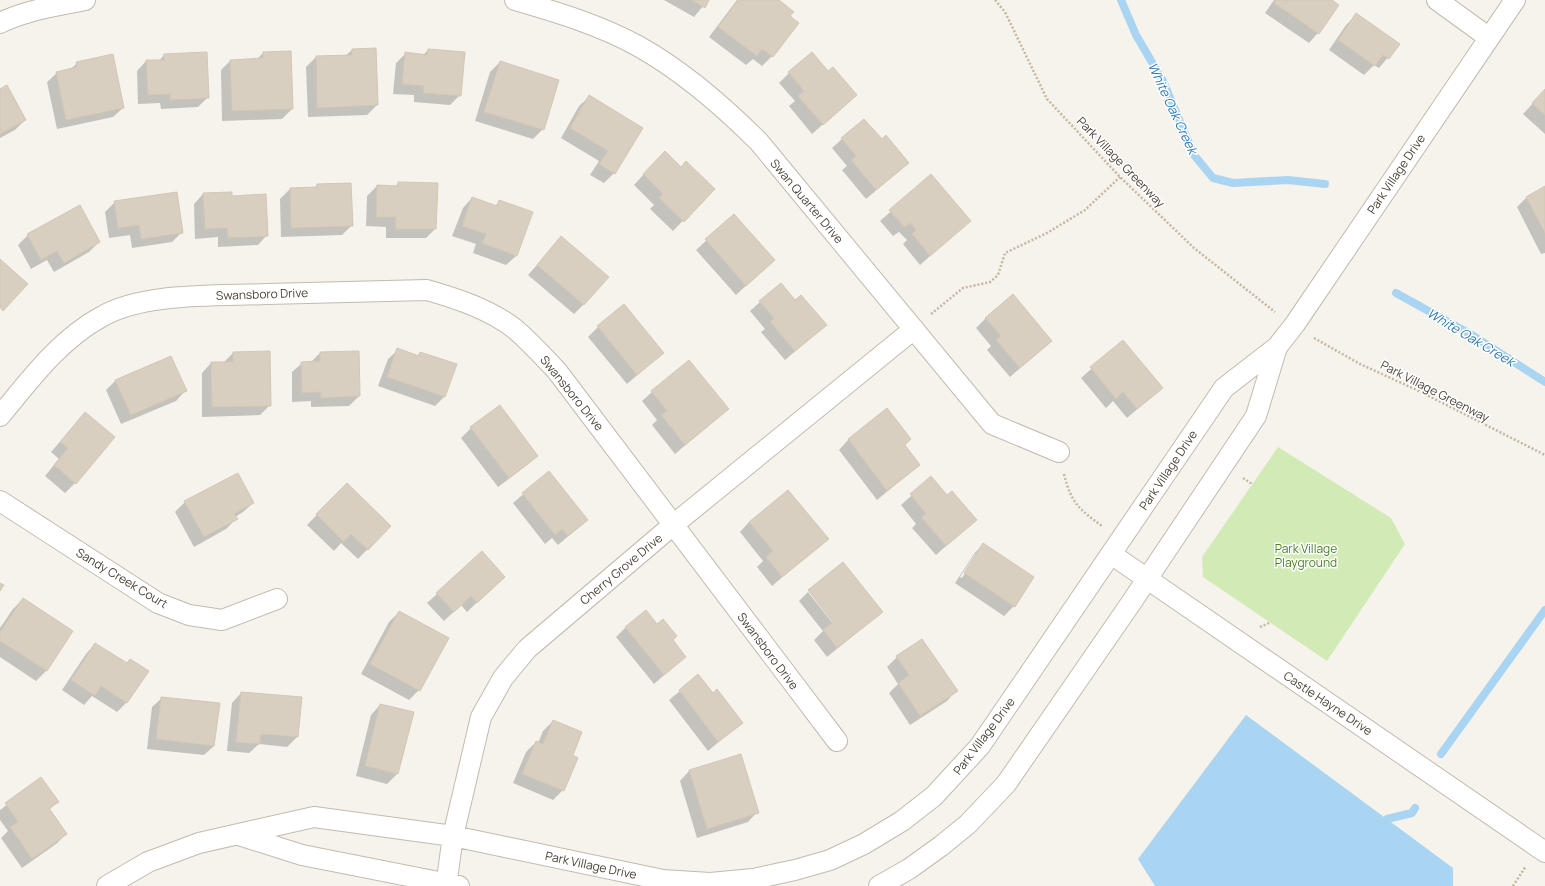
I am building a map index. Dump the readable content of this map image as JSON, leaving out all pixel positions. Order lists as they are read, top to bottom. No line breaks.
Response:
{"streets":{"street":["Park Village Drive","Swan Quarter Drive","Swansboro Drive","Cherry Grove Drive","Sandy Creek Court","Castle Hayne Drive"],"path":["Park Village Greenway"]},"crossings":[["Park Village Drive","Cherry Grove Drive"],["Park Village Drive","Castle Hayne Drive"],["Swan Quarter Drive","Cherry Grove Drive"],["Swansboro Drive","Cherry Grove Drive"]],"water":["White Oak Creek"],"parks":["Park Village Playground"]}
